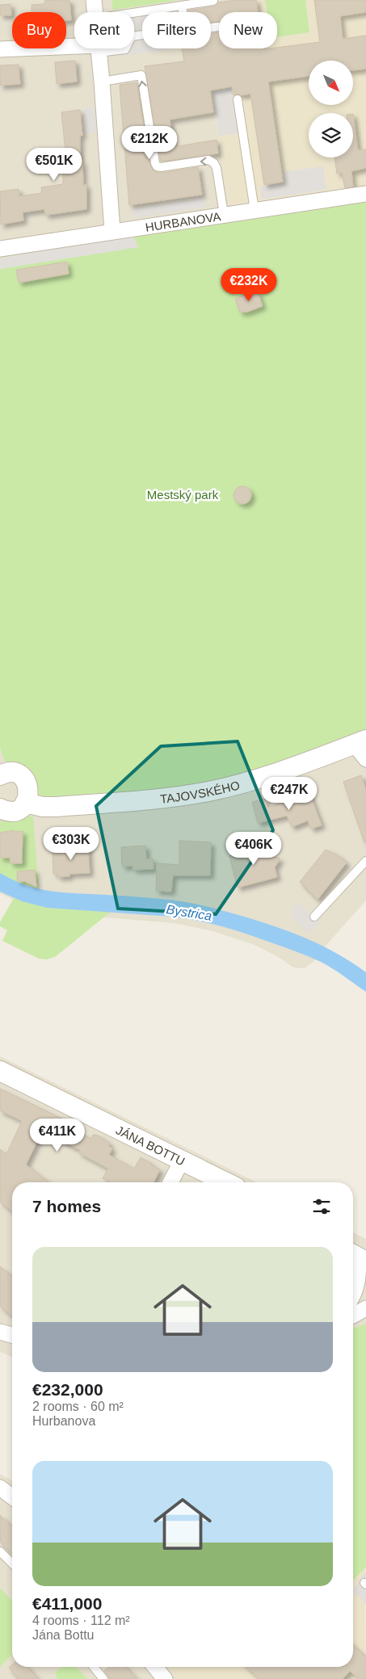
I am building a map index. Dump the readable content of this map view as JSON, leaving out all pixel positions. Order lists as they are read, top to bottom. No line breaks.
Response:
{"streets":{"street":["HURBANOVA","TAJOVSKÉHO","JÁNA BOTTU"]},"water":["Bystrica"],"parks":["Mestský park"],"north":"bottom right","page":{"chip":["Buy","Rent","Filters","New"],"price":["€212K","€501K","€232K","€247K","€303K","€406K","€411K"],"heading":"7 homes","list":[{"name":"€232,000","note":"2 rooms · 60 m² · Hurbanova"},{"name":"€411,000","note":"4 rooms · 112 m² · Jána Bottu"}]}}
